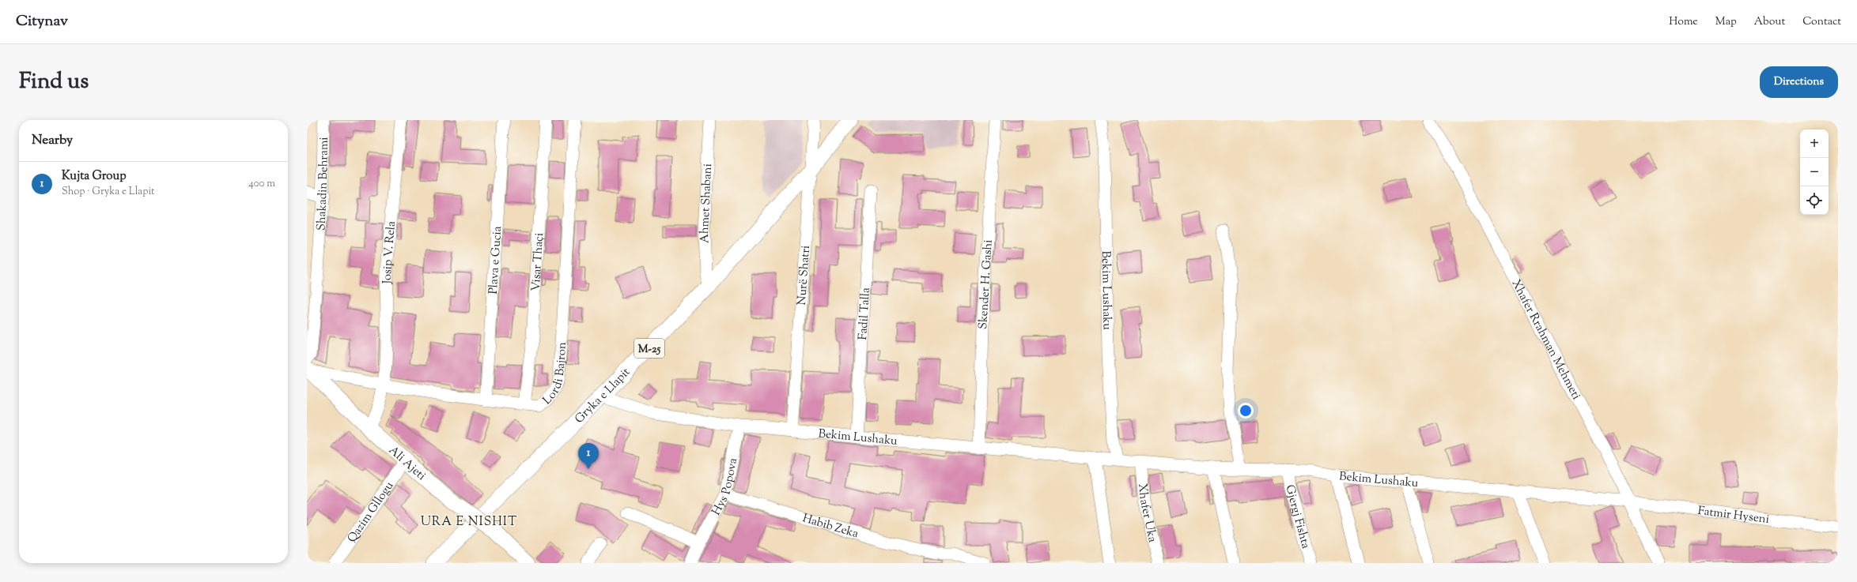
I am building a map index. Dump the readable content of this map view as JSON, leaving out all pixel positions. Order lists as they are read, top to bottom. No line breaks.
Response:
{"streets":{"main road":["M-25","Gryka e Llapit","Ali Ajeti"],"street":["Shakadin Behrami","Ahmet Shabani","Josip V. Rela","Plava e Gucia","Visar Thaçi","Nurë Shatri","Skender H. Gashi","Bekim Lushaku","Fadil Talla","Xhafer Rrahman Mehmeti","Lordi Bajron","Hys Popova","Qazim Gllogu","Xhafer Uka","Fatmir Hyseni","Gjergj Fishta","Habib Zeka"]},"crossings":[["Shakadin Behrami","Lordi Bajron"],["Shakadin Behrami","Ali Ajeti"],["Ahmet Shabani","Gryka e Llapit"],["Josip V. Rela","Lordi Bajron"],["Plava e Gucia","Lordi Bajron"],["Visar Thaçi","Lordi Bajron"],["Nurë Shatri","Bekim Lushaku"],["Nurë Shatri","Gryka e Llapit"],["Skender H. Gashi","Bekim Lushaku"],["Bekim Lushaku","Fadil Talla"],["Bekim Lushaku","Xhafer Rrahman Mehmeti"],["Bekim Lushaku","Gryka e Llapit"],["Bekim Lushaku","Hys Popova"],["Bekim Lushaku","Xhafer Uka"],["Bekim Lushaku","Fatmir Hyseni"],["Bekim Lushaku","Gjergj Fishta"],["Xhafer Rrahman Mehmeti","Fatmir Hyseni"],["Lordi Bajron","Ali Ajeti"],["Ali Ajeti","Qazim Gllogu"],["Hys Popova","Habib Zeka"]],"districts":["URA E NISHIT"],"page":{"header":"Citynav","nav":["Home","Map","About","Contact"],"title":"Find us","buttons":"Directions","heading":"Nearby","map_buttons":["+","−"],"list":[{"mark":"1","name":"Kujta Group","note":"Shop · Gryka e Llapit","value":"400 m"}],"pins":"1"}}
